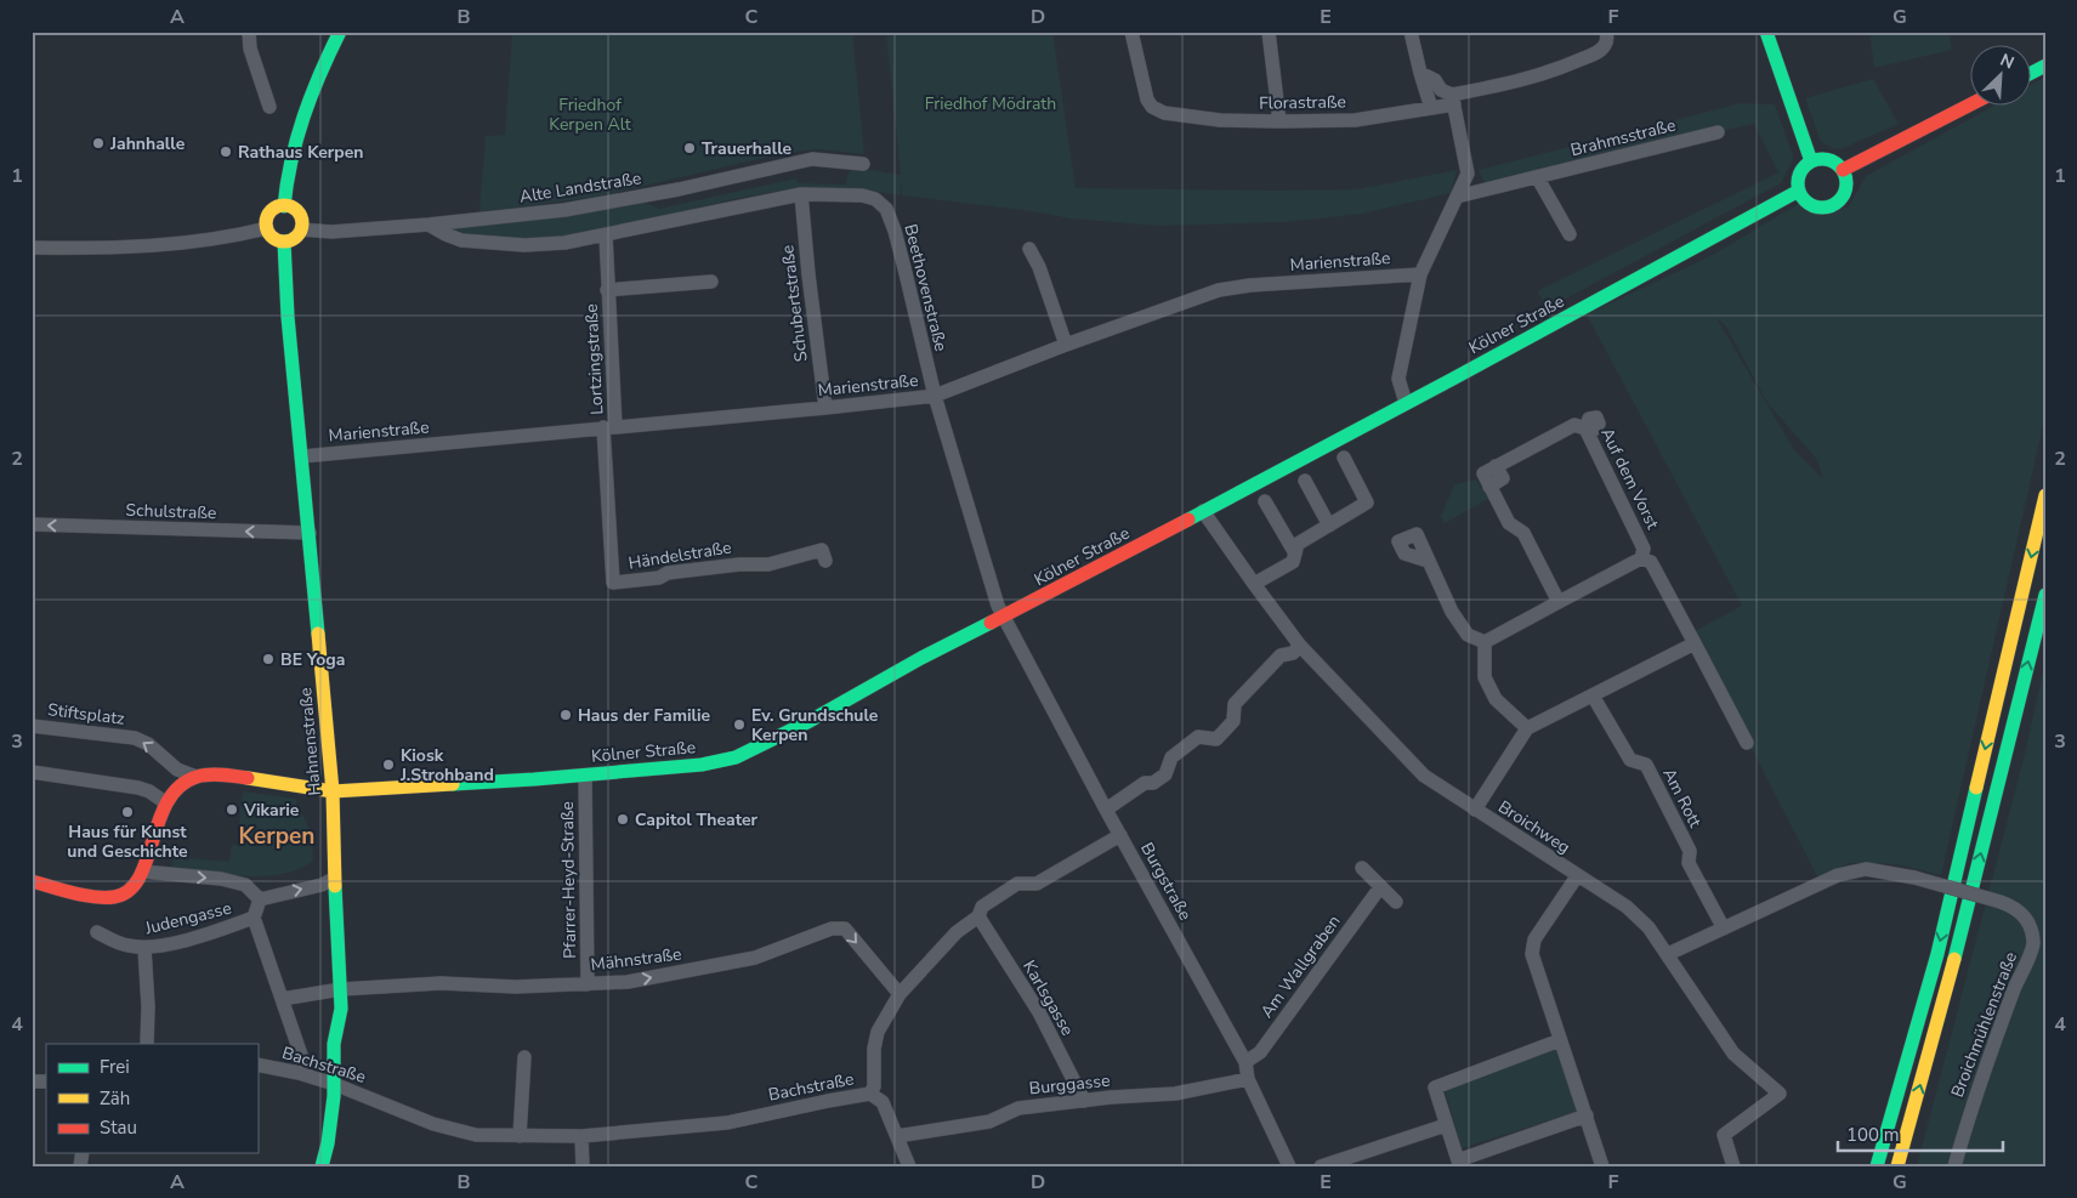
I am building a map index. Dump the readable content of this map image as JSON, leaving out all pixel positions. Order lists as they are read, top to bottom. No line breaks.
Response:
{"streets":{"main road":["Kölner Straße","Hahnenstraße"],"street":["Florastraße","Brahmsstraße","Alte Landstraße","Marienstraße","Beethovenstraße","Schubertstraße","Lortzingstraße","Auf dem Vorst","Schulstraße","Händelstraße","Stiftsplatz","Am Rott","Broichweg","Pfarrer-Heyd-Straße","Burgstraße","Judengasse","Mähnstraße","Am Wallgraben","Karlsgasse","Broichmühlenstraße","Bachstraße","Burggasse"]},"crossings":[["Alte Landstraße","Beethovenstraße"],["Alte Landstraße","Hahnenstraße"],["Marienstraße","Beethovenstraße"],["Marienstraße","Schubertstraße"],["Marienstraße","Lortzingstraße"],["Marienstraße","Händelstraße"],["Marienstraße","Hahnenstraße"],["Beethovenstraße","Schubertstraße"],["Beethovenstraße","Kölner Straße"],["Beethovenstraße","Lortzingstraße"],["Beethovenstraße","Burgstraße"],["Kölner Straße","Stiftsplatz"],["Kölner Straße","Hahnenstraße"],["Kölner Straße","Broichweg"],["Kölner Straße","Pfarrer-Heyd-Straße"],["Kölner Straße","Burgstraße"],["Lortzingstraße","Händelstraße"],["Schulstraße","Hahnenstraße"],["Hahnenstraße","Mähnstraße"],["Hahnenstraße","Bachstraße"],["Am Rott","Broichmühlenstraße"],["Broichweg","Broichmühlenstraße"],["Pfarrer-Heyd-Straße","Mähnstraße"],["Burgstraße","Am Wallgraben"],["Burgstraße","Bachstraße"],["Burgstraße","Burggasse"],["Mähnstraße","Bachstraße"],["Karlsgasse","Bachstraße"],["Karlsgasse","Burggasse"]],"one_way":["Schulstraße","Mähnstraße"],"districts":["Kerpen"],"parks":["Friedhof Mödrath","Friedhof Kerpen Alt"],"places":["Jahnhalle","Trauerhalle","Rathaus Kerpen","BE Yoga","Haus der Familie","Ev. Grundschule Kerpen","Kiosk J.Strohband","Vikarie","Haus für Kunst und Geschichte","Capitol Theater"],"legend":["Frei","Zäh","Stau"],"scale_bar":"100 m","north":"top right","grid":{"columns":["A","B","C","D","E","F","G"],"rows":["1","2","3","4"]}}
